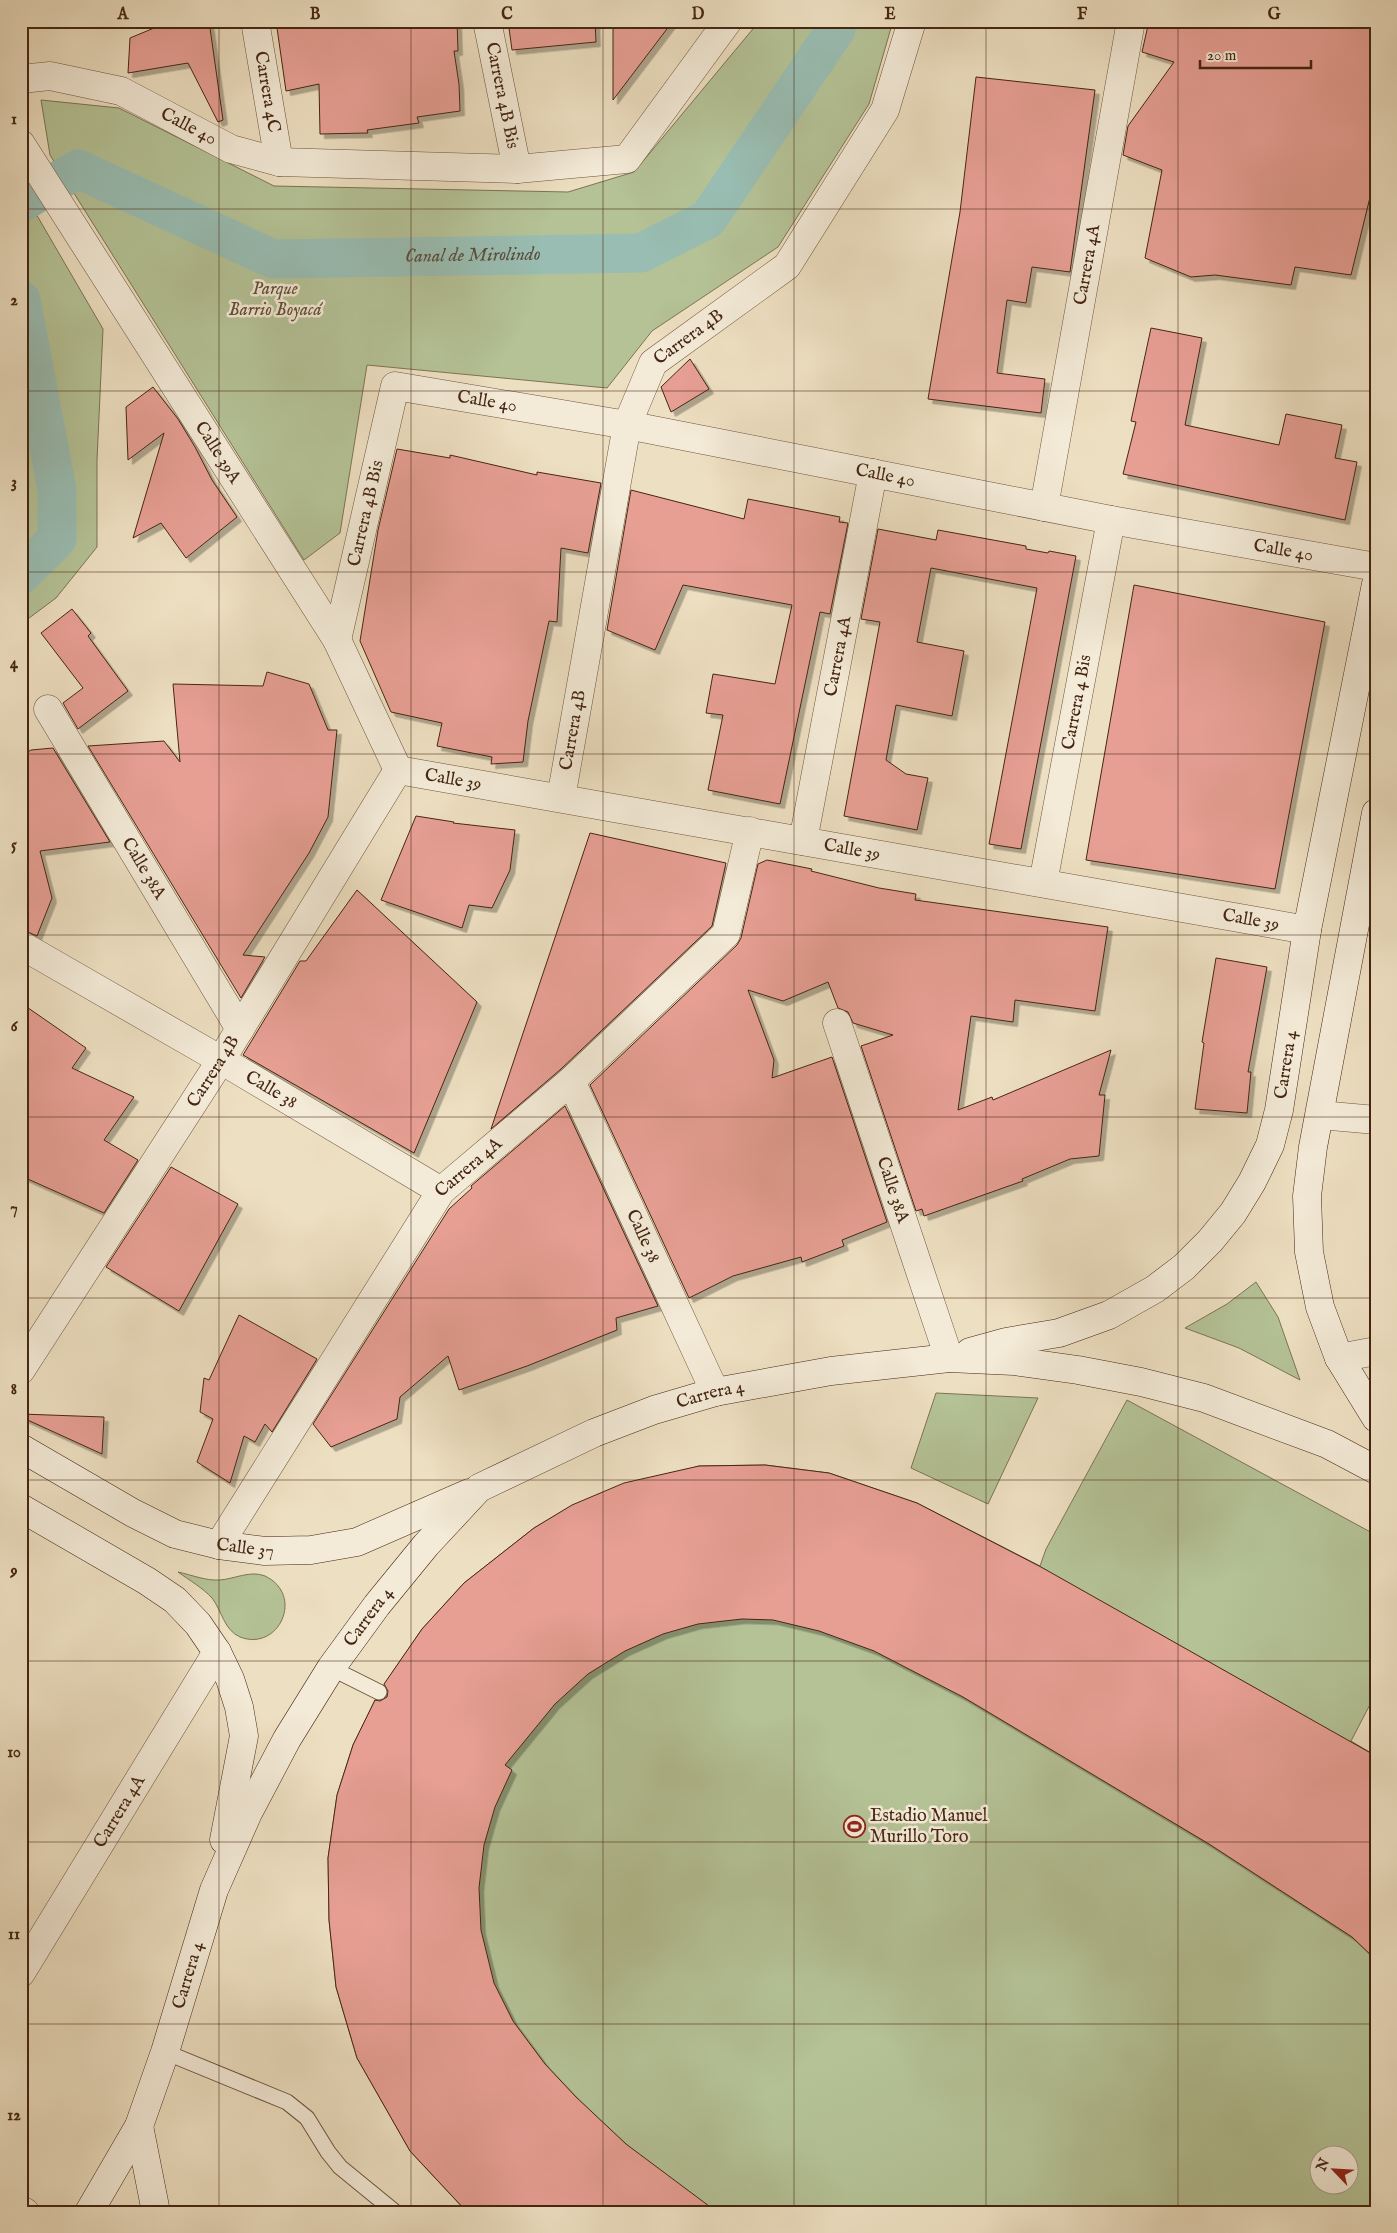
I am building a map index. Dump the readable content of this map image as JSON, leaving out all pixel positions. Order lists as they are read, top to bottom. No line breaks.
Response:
{"streets":{"street":["Carrera 4C","Carrera 4B Bis","Calle 40","Carrera 4A","Carrera 4B","Calle 39A","Carrera 4 Bis","Calle 39","Calle 38A","Carrera 4","Calle 38","Calle 37"]},"crossings":[["Carrera 4C","Calle 40"],["Carrera 4B Bis","Calle 40"],["Carrera 4B Bis","Calle 39A"],["Calle 40","Carrera 4A"],["Calle 40","Carrera 4B"],["Calle 40","Carrera 4 Bis"],["Carrera 4A","Calle 39"],["Carrera 4A","Calle 38"],["Carrera 4A","Calle 37"],["Carrera 4B","Calle 39A"],["Carrera 4B","Calle 39"],["Carrera 4B","Calle 38A"],["Carrera 4B","Calle 38"],["Calle 39A","Calle 39"],["Carrera 4 Bis","Calle 39"],["Calle 39","Carrera 4"],["Calle 38A","Carrera 4"],["Carrera 4","Calle 38"],["Carrera 4","Calle 37"]],"water":["Canal de Mirolindo"],"parks":["Parque Barrio Boyacá"],"places":{"sports":["Estadio Manuel Murillo Toro"]},"scale_bar":"20 m","north":"top left","grid":{"columns":["A","B","C","D","E","F","G"],"rows":["1","2","3","4","5","6","7","8","9","10","11","12"]}}
